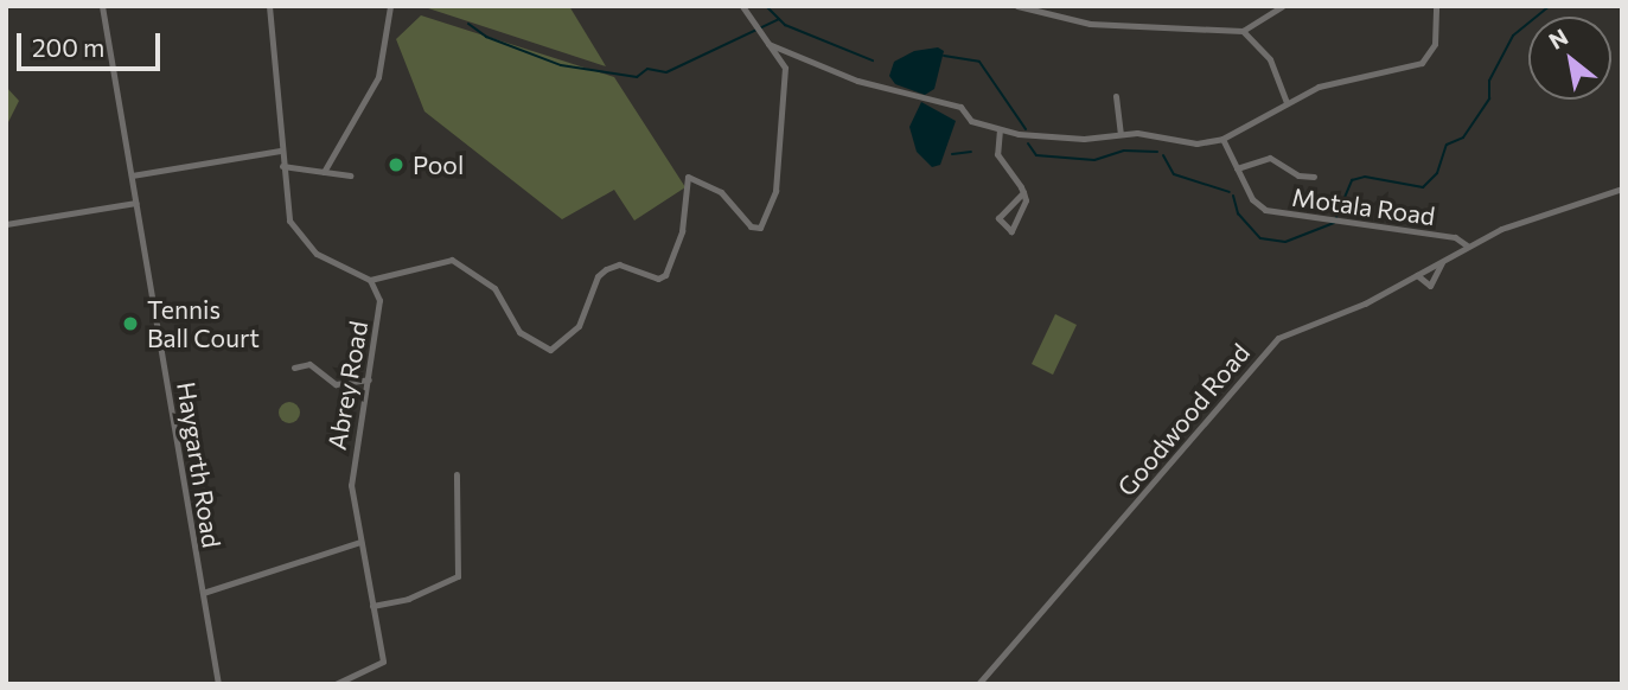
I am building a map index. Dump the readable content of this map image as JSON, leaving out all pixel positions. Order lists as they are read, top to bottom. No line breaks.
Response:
{"streets":{"street":["Motala Road","Abrey Road","Goodwood Road","Haygarth Road"]},"crossings":[["Motala Road","Goodwood Road"]],"places":["Pool","Tennis Ball Court"],"scale_bar":"200 m","north":"top left"}
